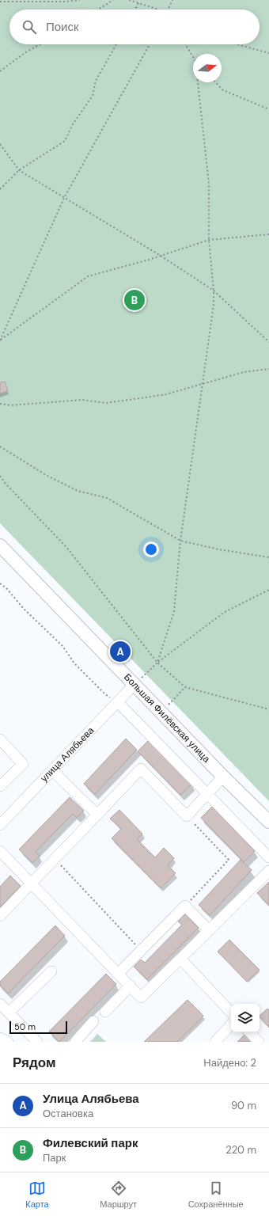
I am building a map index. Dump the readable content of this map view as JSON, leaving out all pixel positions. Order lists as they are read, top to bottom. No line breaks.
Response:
{"streets":{"main road":["Большая Филёвская улица"],"street":["улица Алябьева"]},"crossings":[["Большая Филёвская улица","улица Алябьева"]],"scale_bar":"50 m","north":"right","page":{"search":"Поиск","pins":["B","A"],"scale":"50 m","heading":["Рядом","Найдено: 2"],"list":[{"mark":"A","name":"Улица Алябьева","note":"Остановка","value":"90 m"},{"mark":"B","name":"Филевский парк","note":"Парк","value":"220 m"}],"nav":["Карта","Маршрут","Сохранённые"]}}
